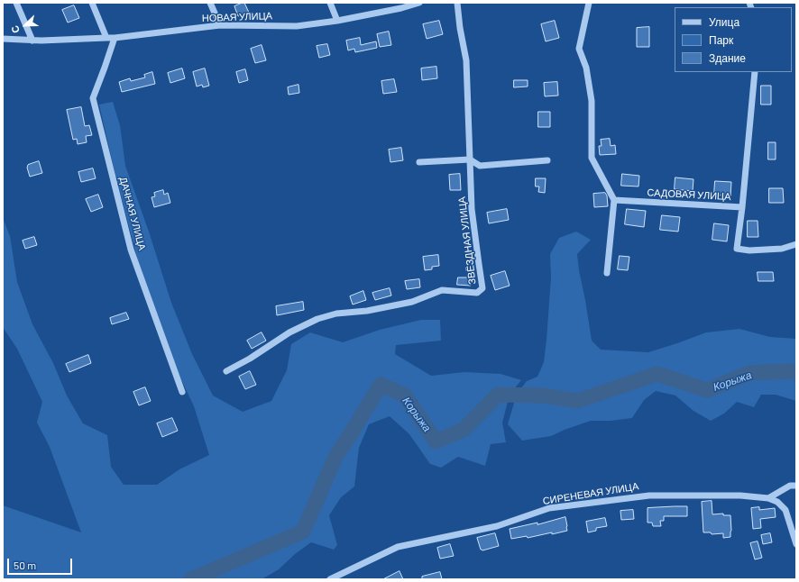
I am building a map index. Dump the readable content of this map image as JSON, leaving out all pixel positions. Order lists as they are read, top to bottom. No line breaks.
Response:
{"streets":{"street":["НОВАЯ УЛИЦА","САДОВАЯ УЛИЦА","ДАЧНАЯ УЛИЦА","ЗВЁЗДНАЯ УЛИЦА","СИРЕНЕВАЯ УЛИЦА"]},"crossings":[["НОВАЯ УЛИЦА","ДАЧНАЯ УЛИЦА"]],"water":["Корыжа"],"legend":["Улица","Парк","Здание"],"scale_bar":"50 m","north":"bottom left"}
